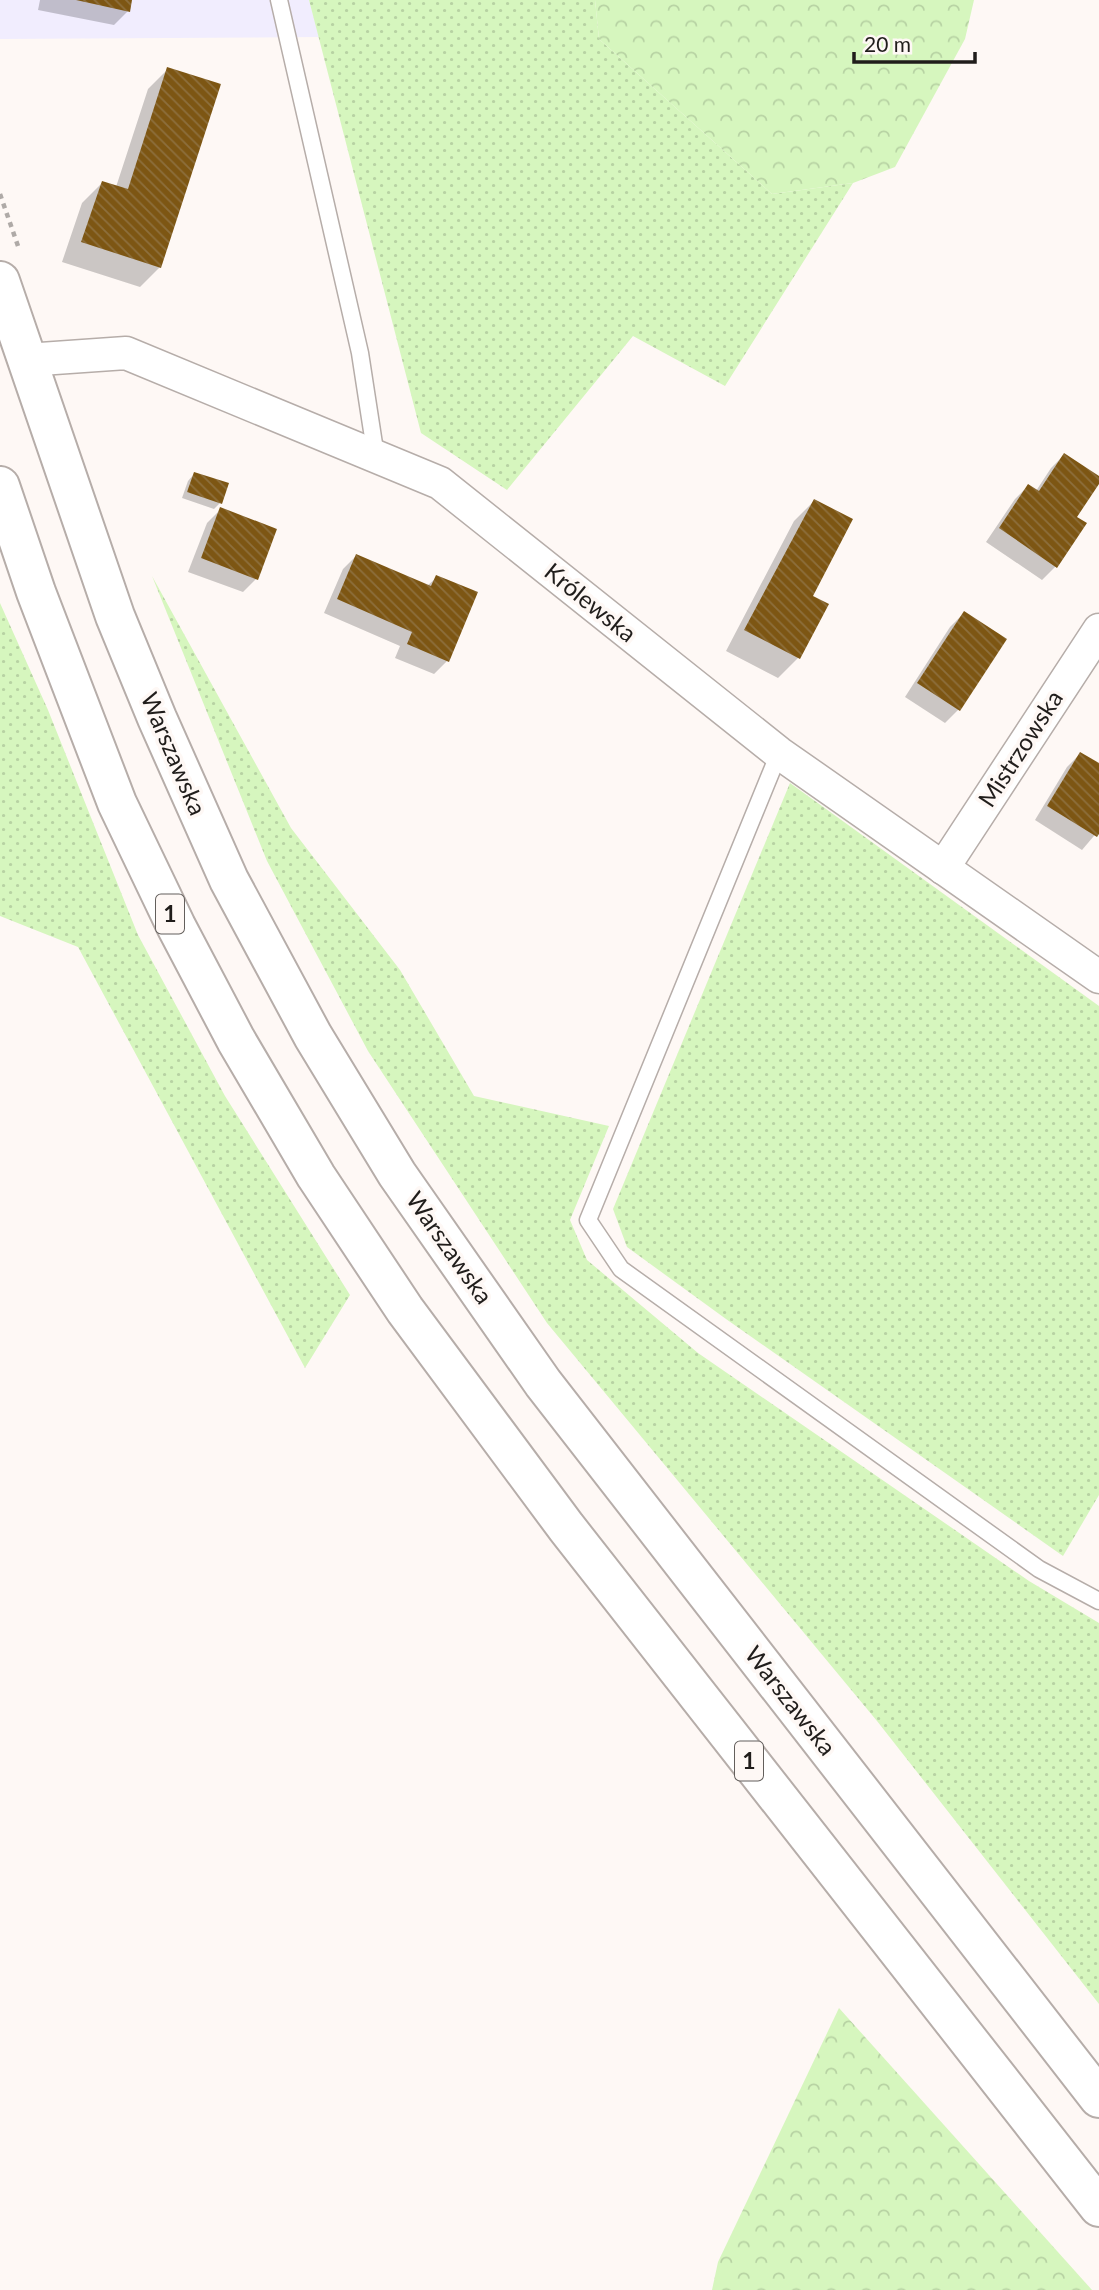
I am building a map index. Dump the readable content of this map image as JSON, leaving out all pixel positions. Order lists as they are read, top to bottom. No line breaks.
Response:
{"streets":{"main road":["Warszawska","1"],"street":["Królewska","Mistrzowska"]},"crossings":[["Królewska","Mistrzowska"],["Królewska","Warszawska"]],"scale_bar":"20 m"}
